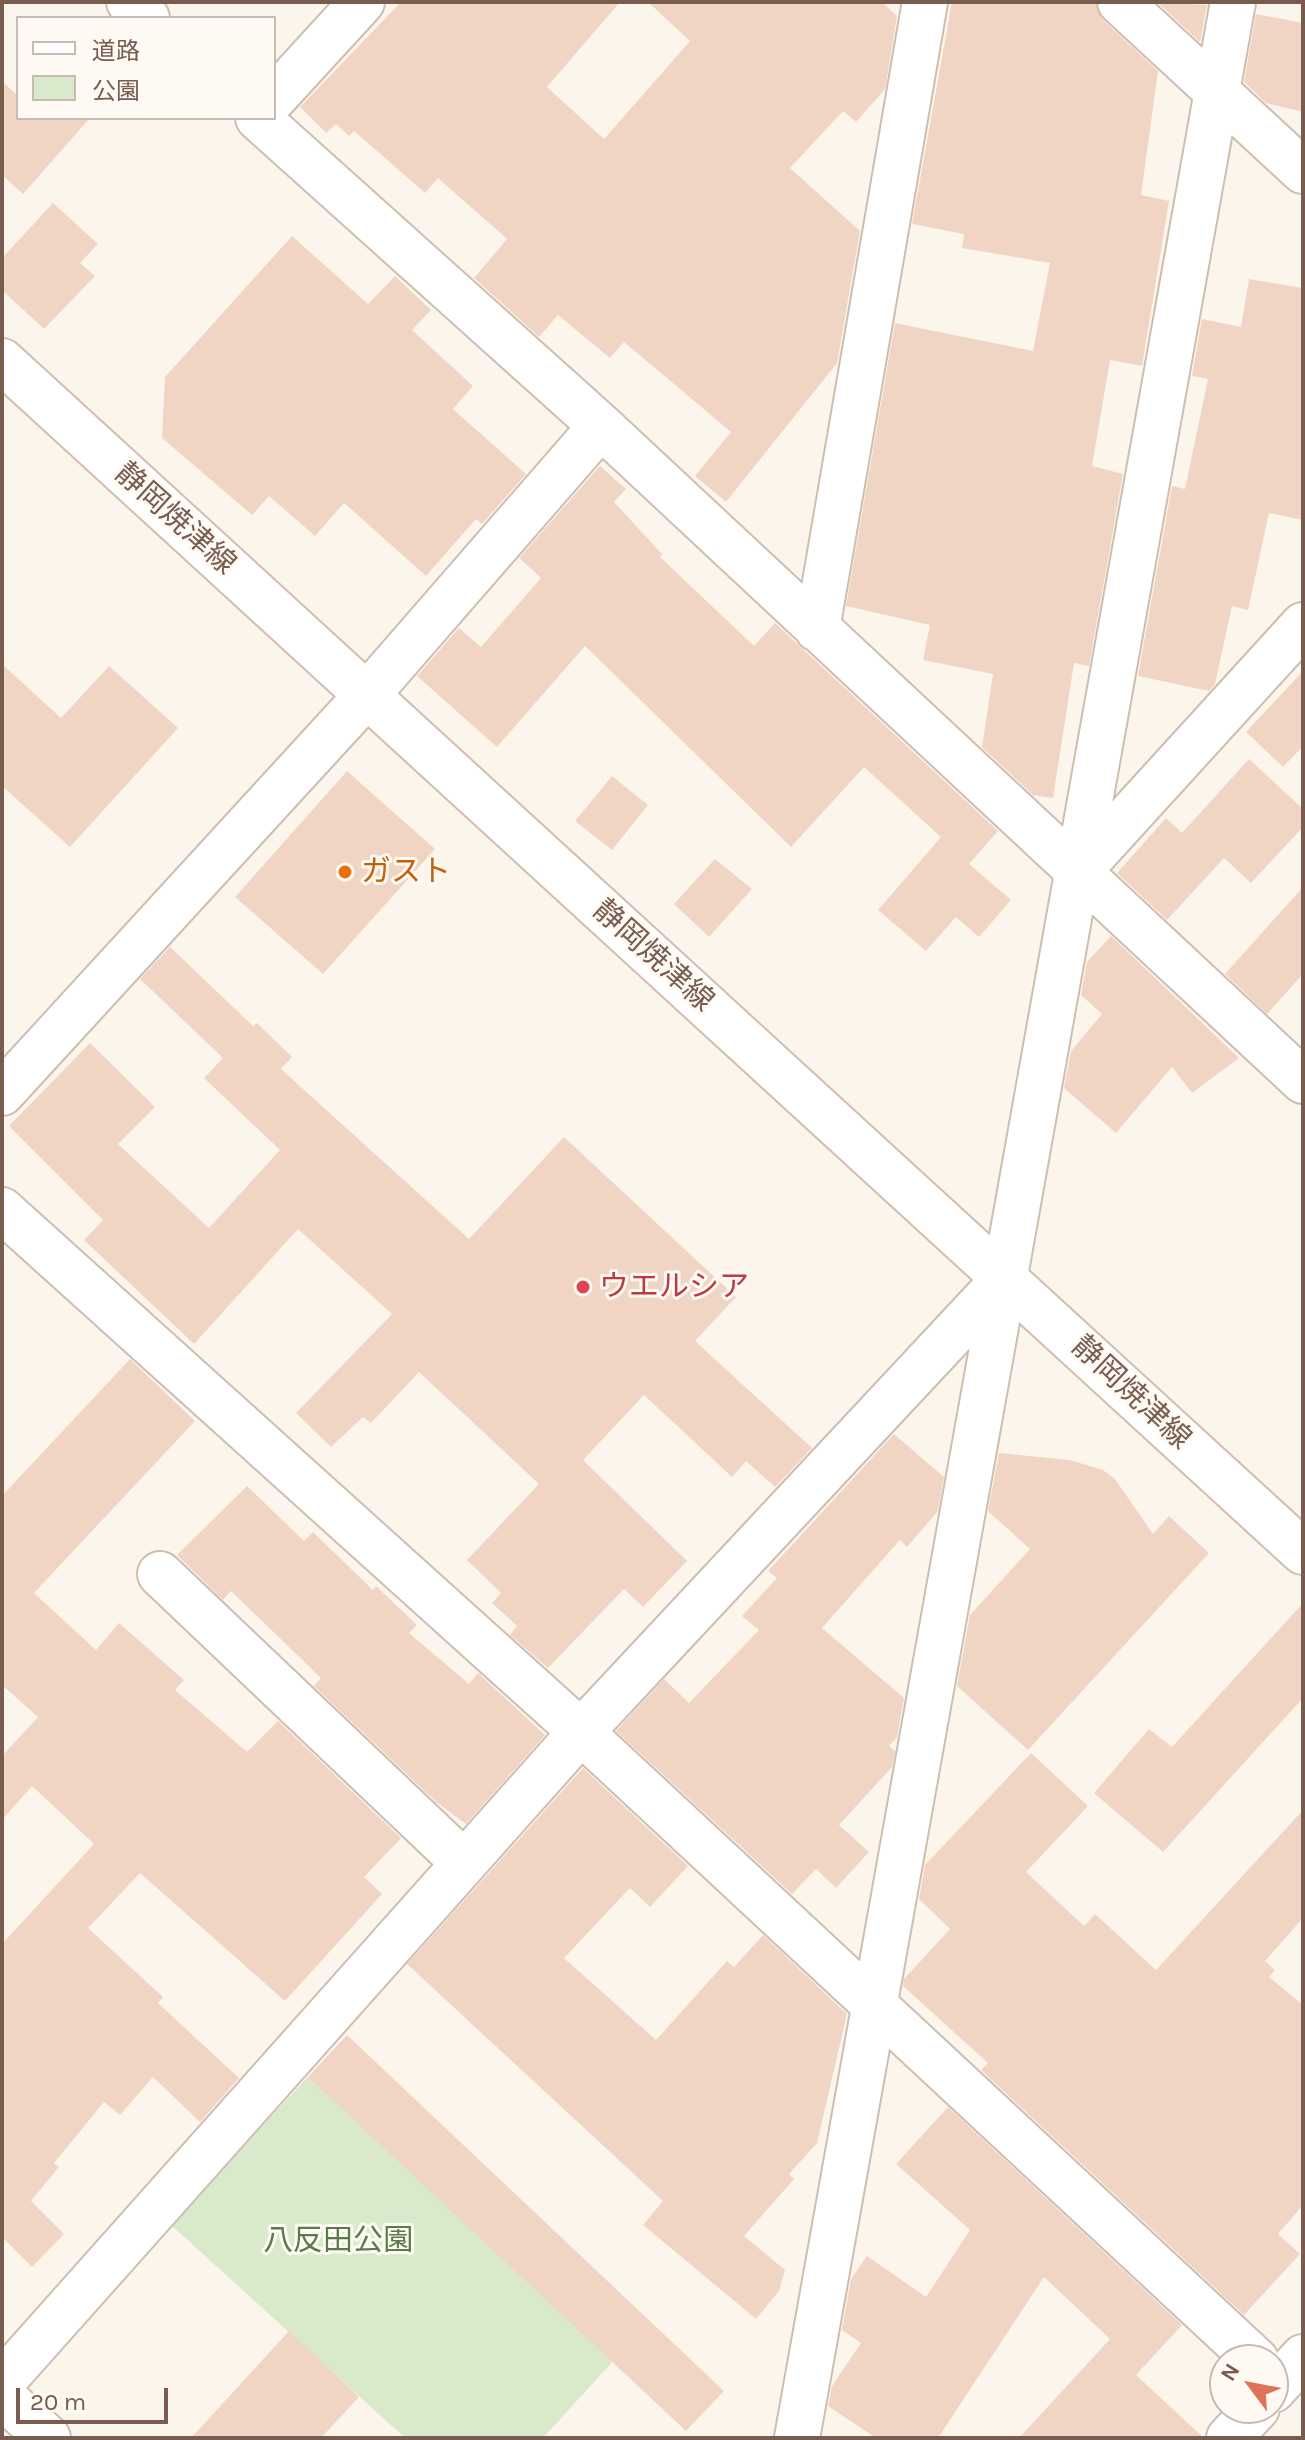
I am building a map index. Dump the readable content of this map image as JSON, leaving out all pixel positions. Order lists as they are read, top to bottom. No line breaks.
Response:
{"streets":{"street":["静岡焼津線"]},"parks":["八反田公園"],"places":["ガスト","ウエルシア"],"legend":["道路","公園"],"scale_bar":"20 m","north":"top left"}
